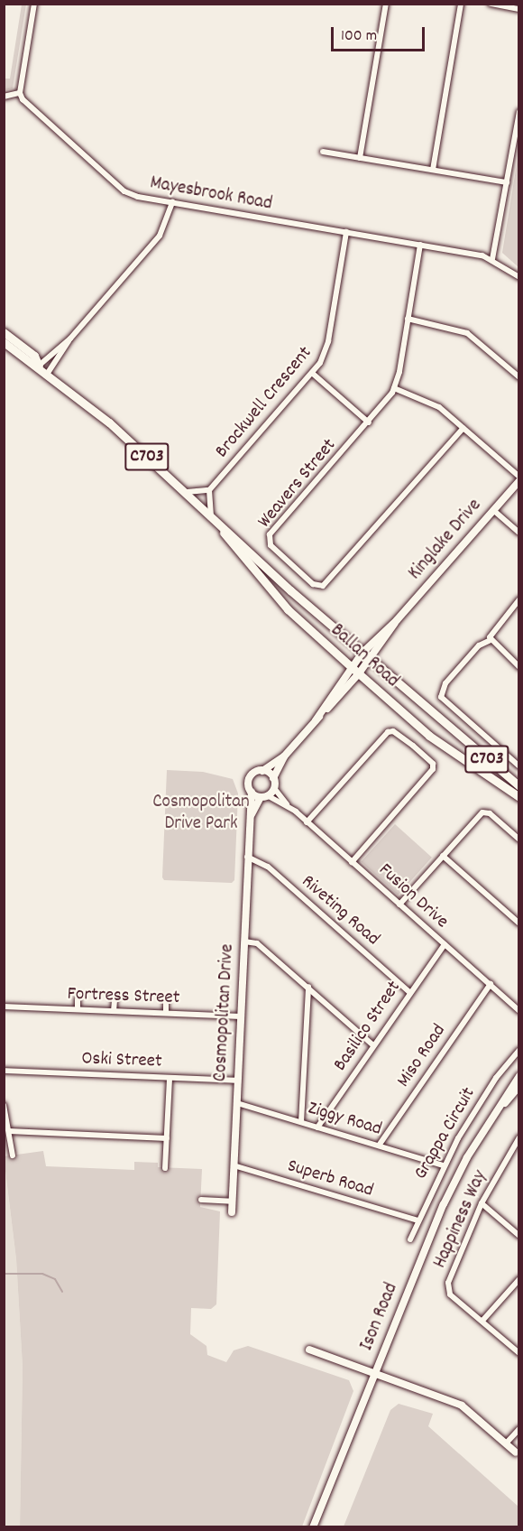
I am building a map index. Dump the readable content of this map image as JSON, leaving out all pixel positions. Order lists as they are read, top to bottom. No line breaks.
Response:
{"streets":{"main road":["C703","Ballan Road"],"street":["Mayesbrook Road","Brockwell Crescent","Weavers Street","Kinglake Drive","Fusion Drive","Riveting Road","Fortress Street","Cosmopolitan Drive","Basilico Street","Miso Road","Oski Street","Ziggy Road","Grappa Circuit","Superb Road","Happiness Way","Ison Road"]},"crossings":[["Mayesbrook Road","Brockwell Crescent"],["Mayesbrook Road","Weavers Street"],["Kinglake Drive","Ballan Road"],["Fusion Drive","Cosmopolitan Drive"],["Fusion Drive","Basilico Street"],["Fusion Drive","Miso Road"],["Riveting Road","Cosmopolitan Drive"],["Riveting Road","Basilico Street"],["Fortress Street","Cosmopolitan Drive"],["Cosmopolitan Drive","Oski Street"],["Cosmopolitan Drive","Ziggy Road"],["Cosmopolitan Drive","Superb Road"],["Basilico Street","Ziggy Road"],["Miso Road","Ziggy Road"],["Ziggy Road","Grappa Circuit"],["Grappa Circuit","Superb Road"]],"parks":["Cosmopolitan Drive Park"],"scale_bar":"100 m"}
